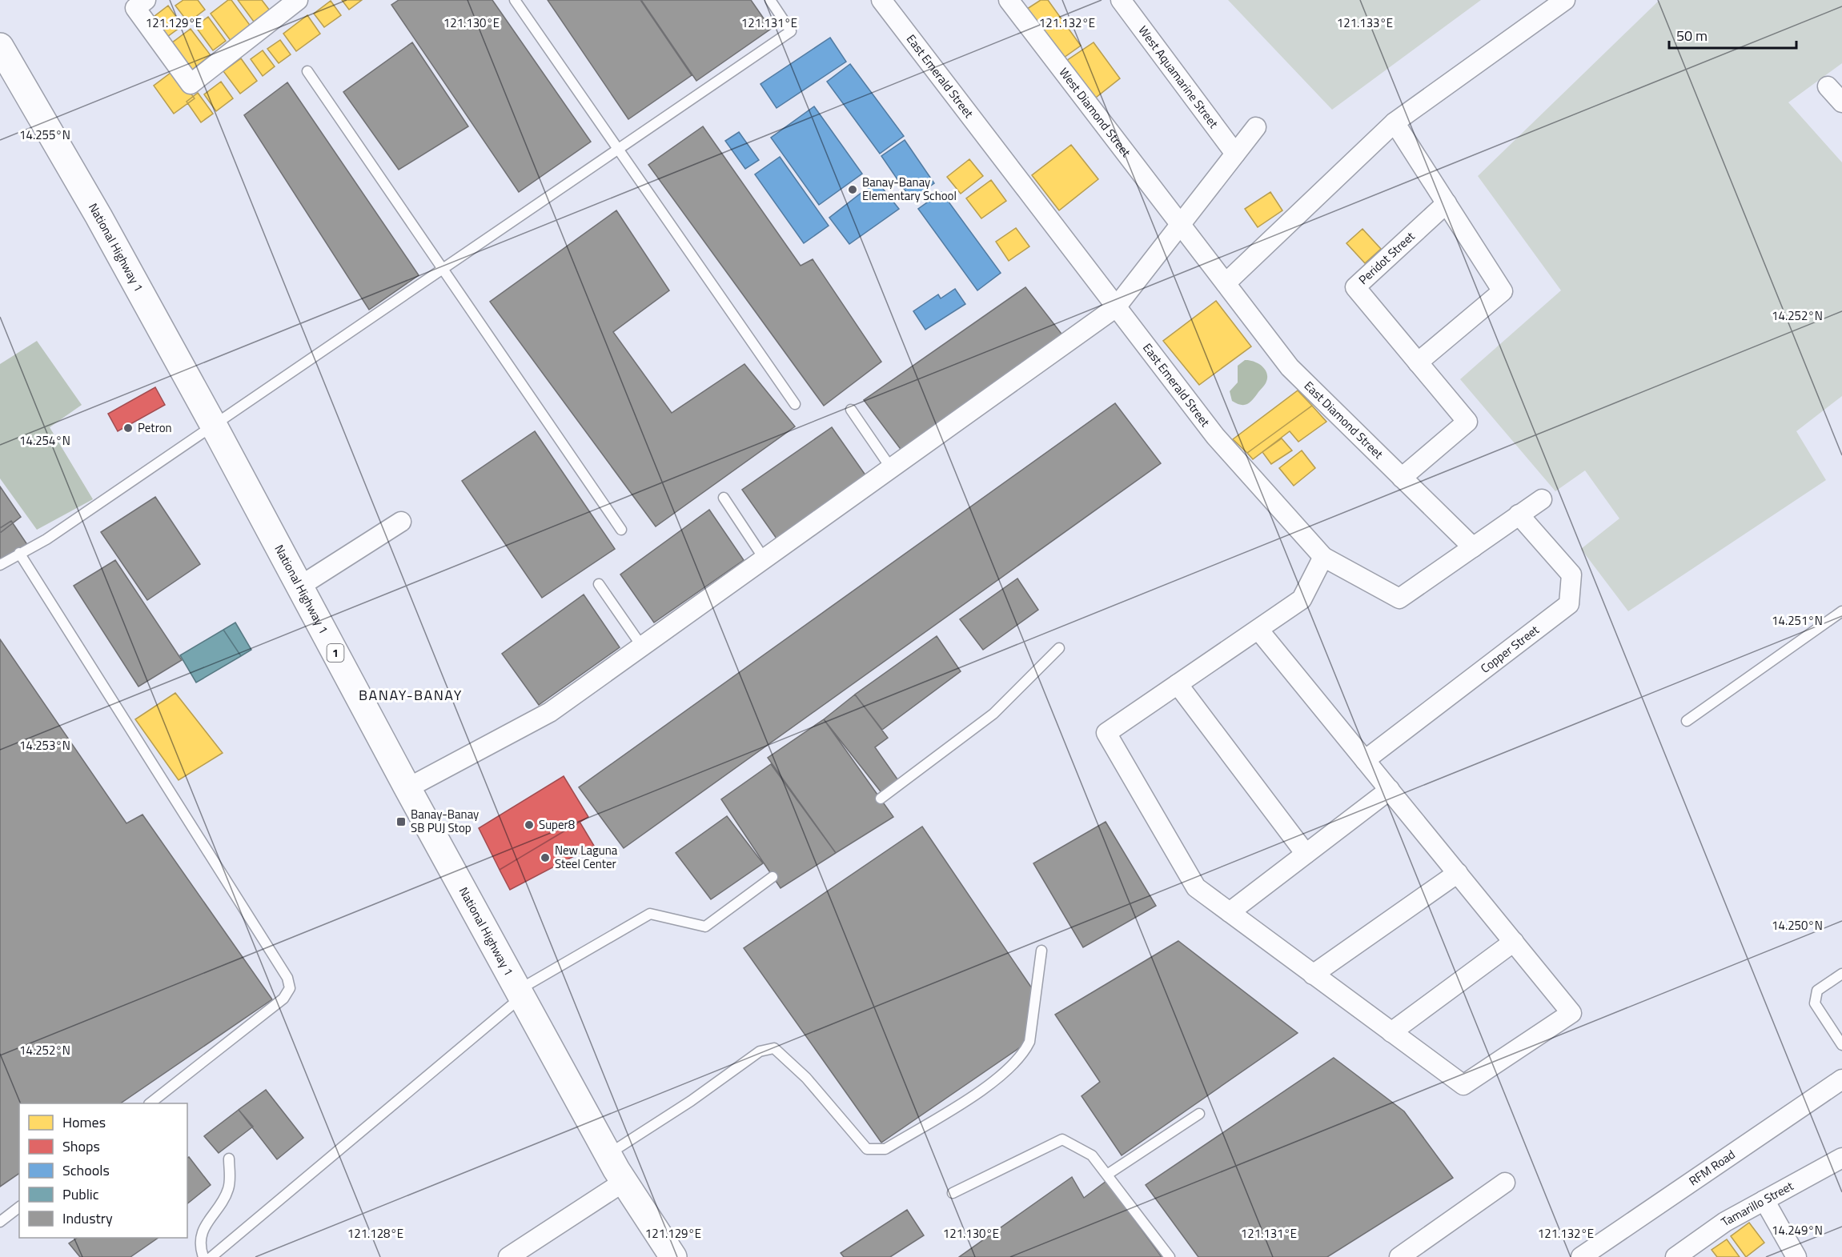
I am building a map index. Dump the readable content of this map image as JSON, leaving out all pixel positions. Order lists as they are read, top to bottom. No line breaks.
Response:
{"streets":{"highway":["National Highway 1","1"],"street":["East Emerald Street","West Aquamarine Street","West Diamond Street","Peridot Street","East Diamond Street","Copper Street","RFM Road","Tamarillo Street"]},"crossings":[["East Emerald Street","East Diamond Street"],["East Emerald Street","Copper Street"],["West Diamond Street","East Diamond Street"],["Peridot Street","East Diamond Street"]],"districts":["BANAY-BANAY"],"places":{"other":["Banay-Banay Elementary School","Petron","Super8","New Laguna Steel Center"],"transit":["Banay-Banay SB PUJ Stop"]},"legend":["Homes","Shops","Schools","Public","Industry"],"scale_bar":"50 m","coordinates":["121.129°E","121.130°E","121.131°E","121.132°E","121.133°E","14.255°N","14.252°N","14.254°N","14.251°N","14.253°N","14.250°N","14.249°N","121.128°E"]}
